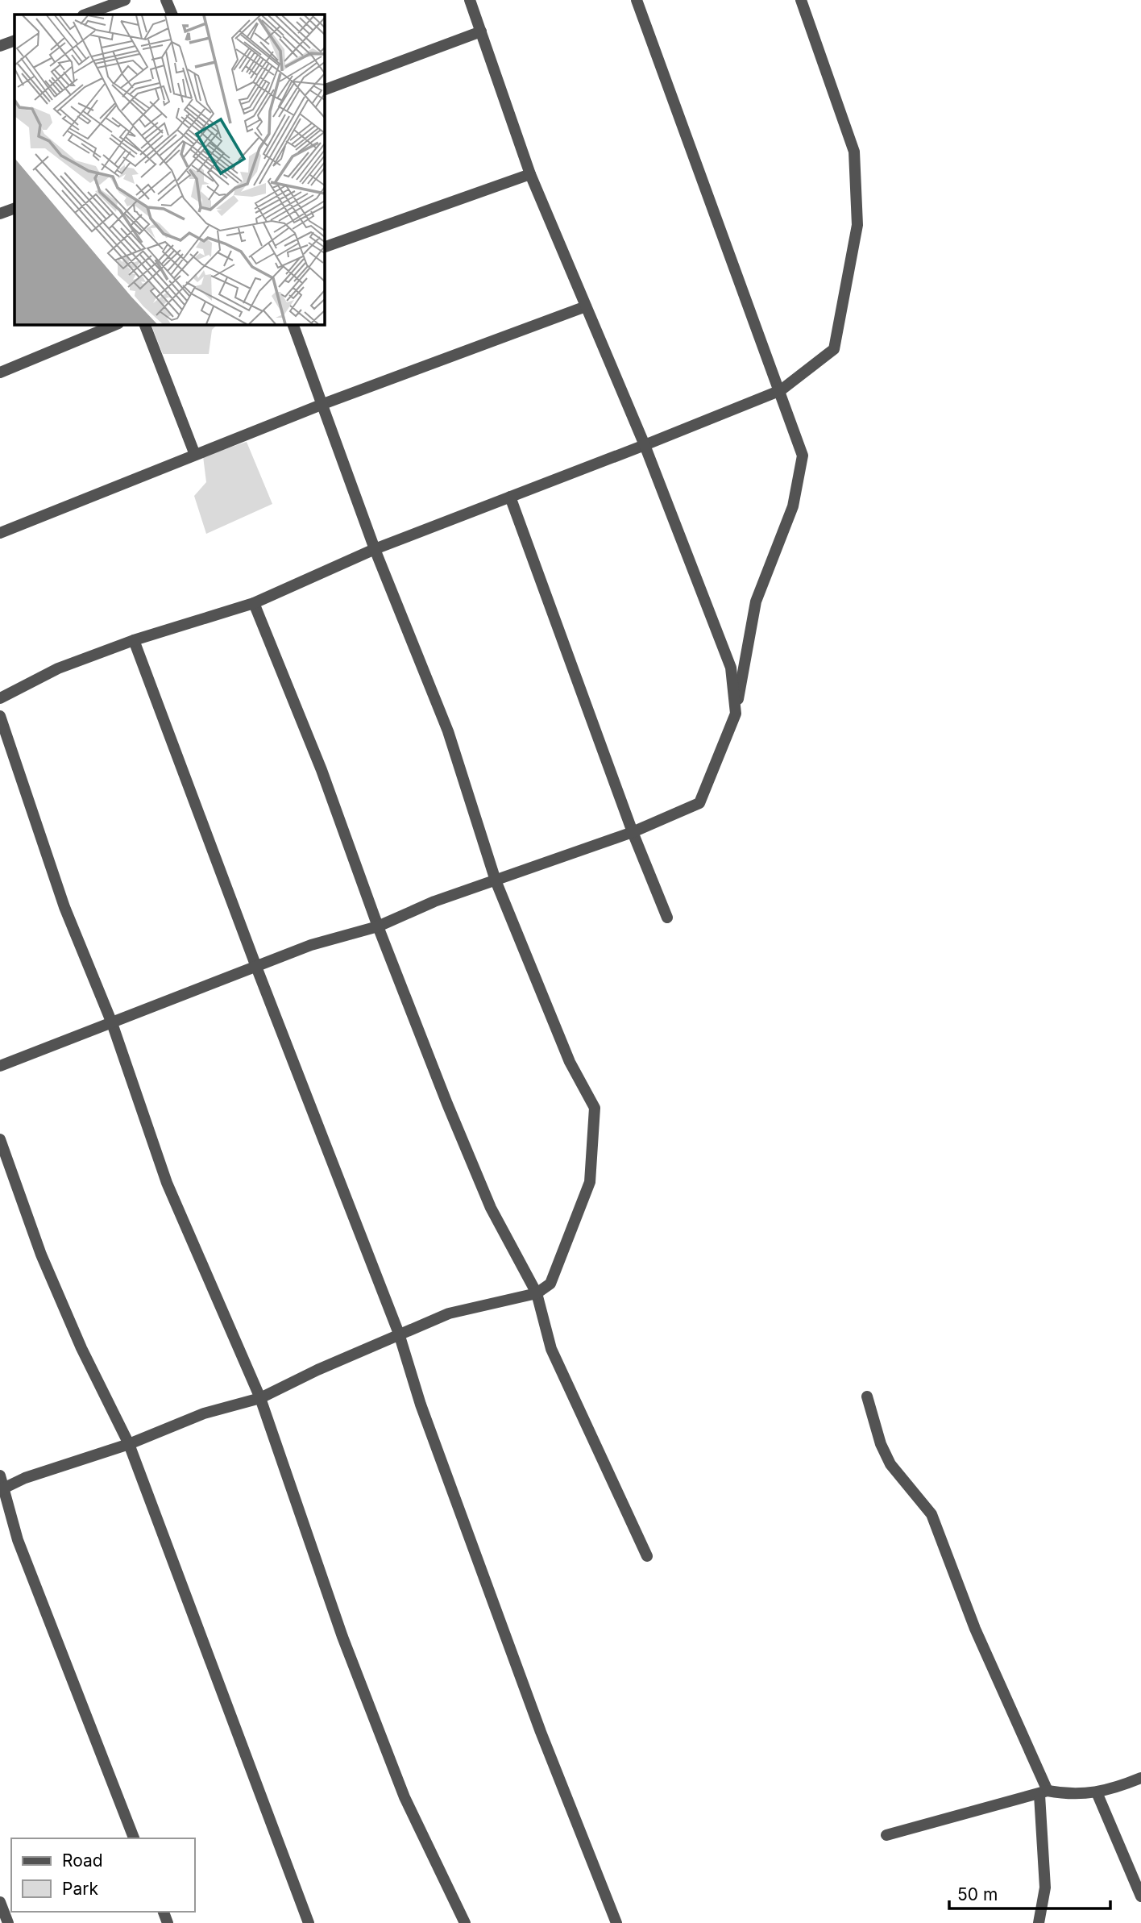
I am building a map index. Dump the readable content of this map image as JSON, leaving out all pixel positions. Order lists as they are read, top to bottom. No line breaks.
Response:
{"legend":["Road","Park"],"scale_bar":"50 m"}
